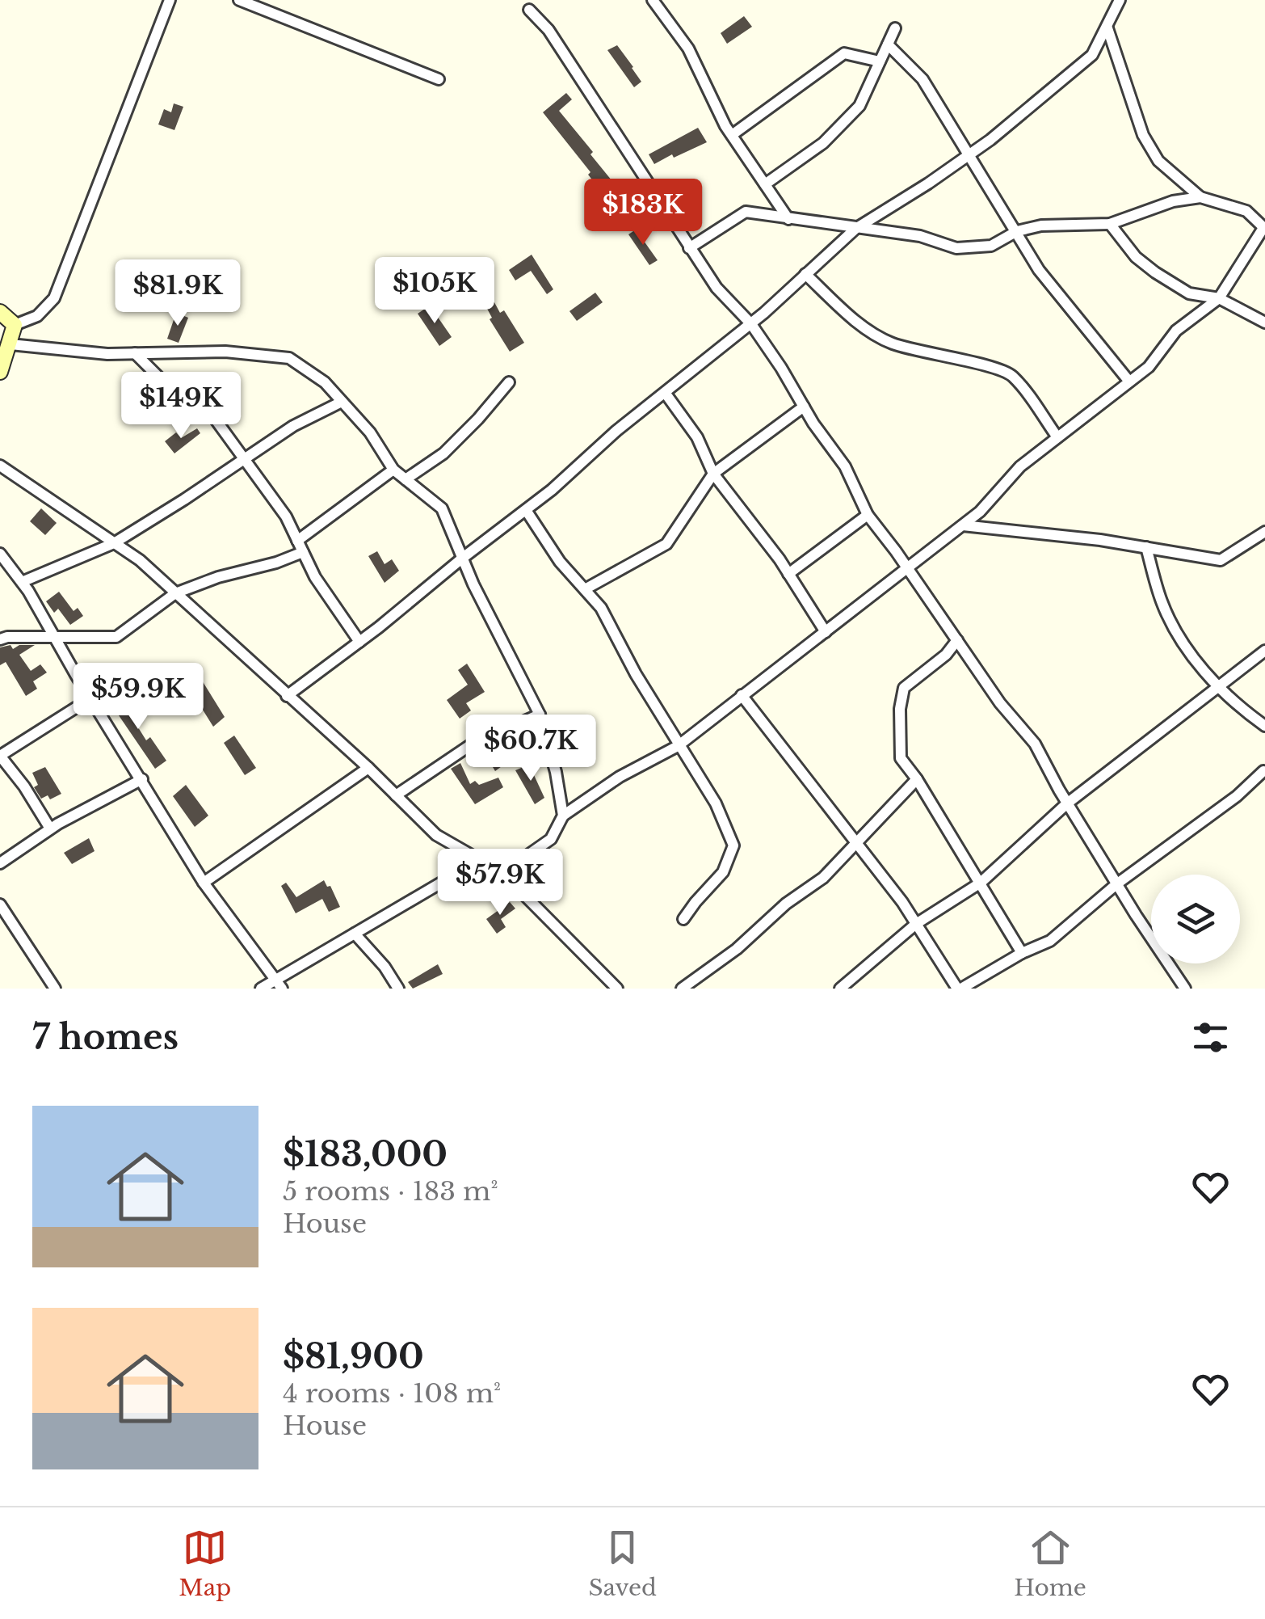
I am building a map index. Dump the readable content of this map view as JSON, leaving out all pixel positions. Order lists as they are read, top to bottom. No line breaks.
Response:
{"page":{"price":["$183K","$105K","$81.9K","$149K","$59.9K","$60.7K","$57.9K"],"heading":"7 homes","list":[{"name":"$183,000","note":"5 rooms · 183 m² · House"},{"name":"$81,900","note":"4 rooms · 108 m² · House"}],"tabs":["Map","Saved","Home"]}}
